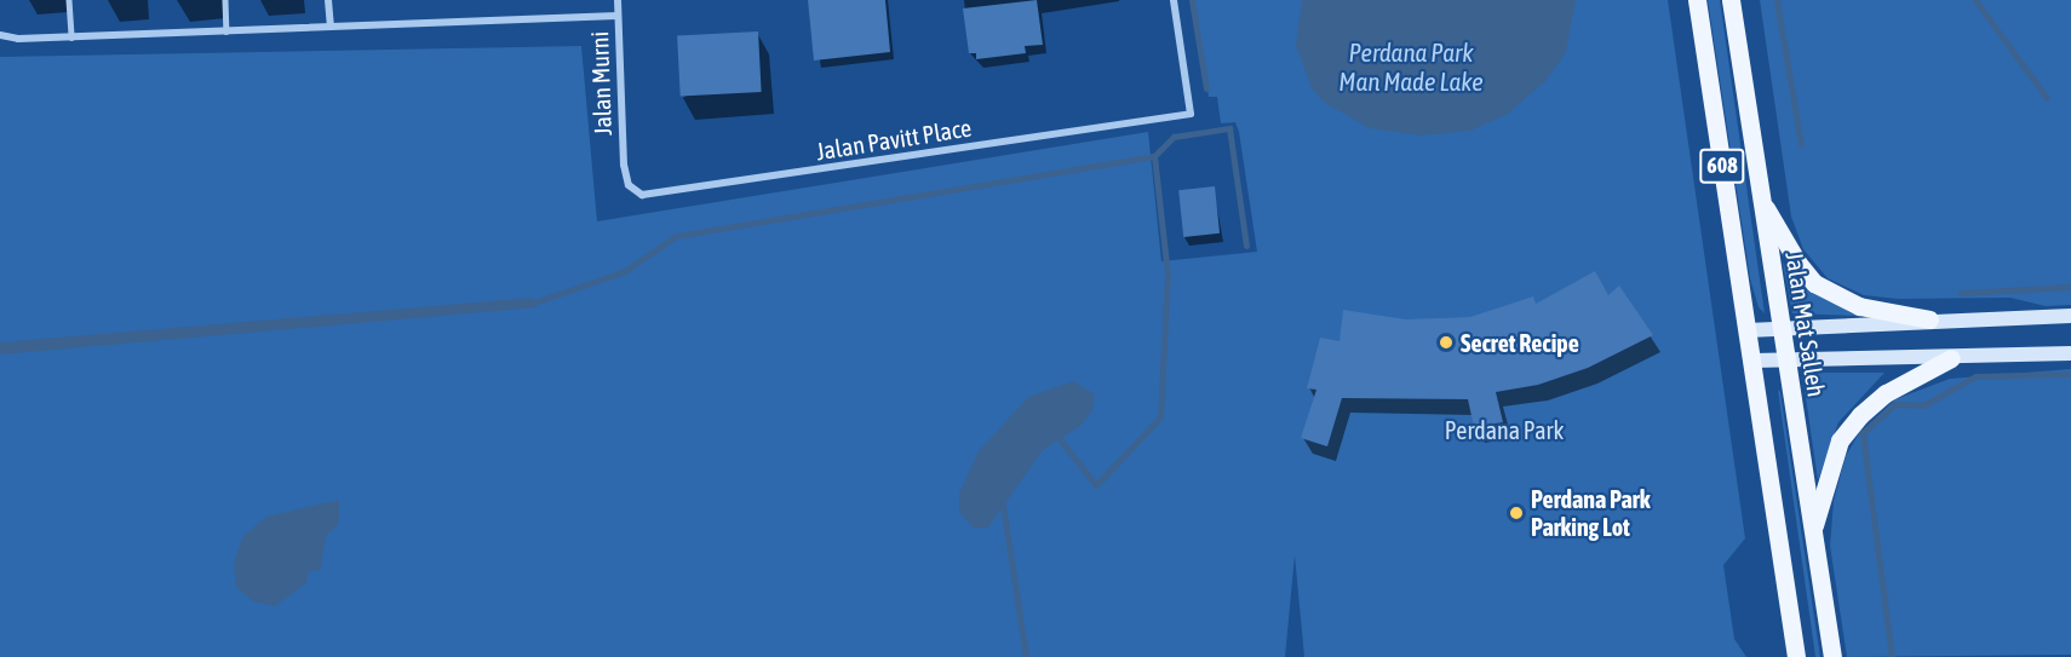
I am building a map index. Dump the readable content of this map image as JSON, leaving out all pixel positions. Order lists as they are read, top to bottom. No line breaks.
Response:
{"streets":{"main road":["608","Jalan Mat Salleh"],"street":["Jalan Murni","Jalan Pavitt Place"]},"crossings":[["Jalan Murni","Jalan Pavitt Place"]],"water":["Perdana Park Man Made Lake"],"parks":["Perdana Park"],"places":["Secret Recipe","Perdana Park Parking Lot"]}
